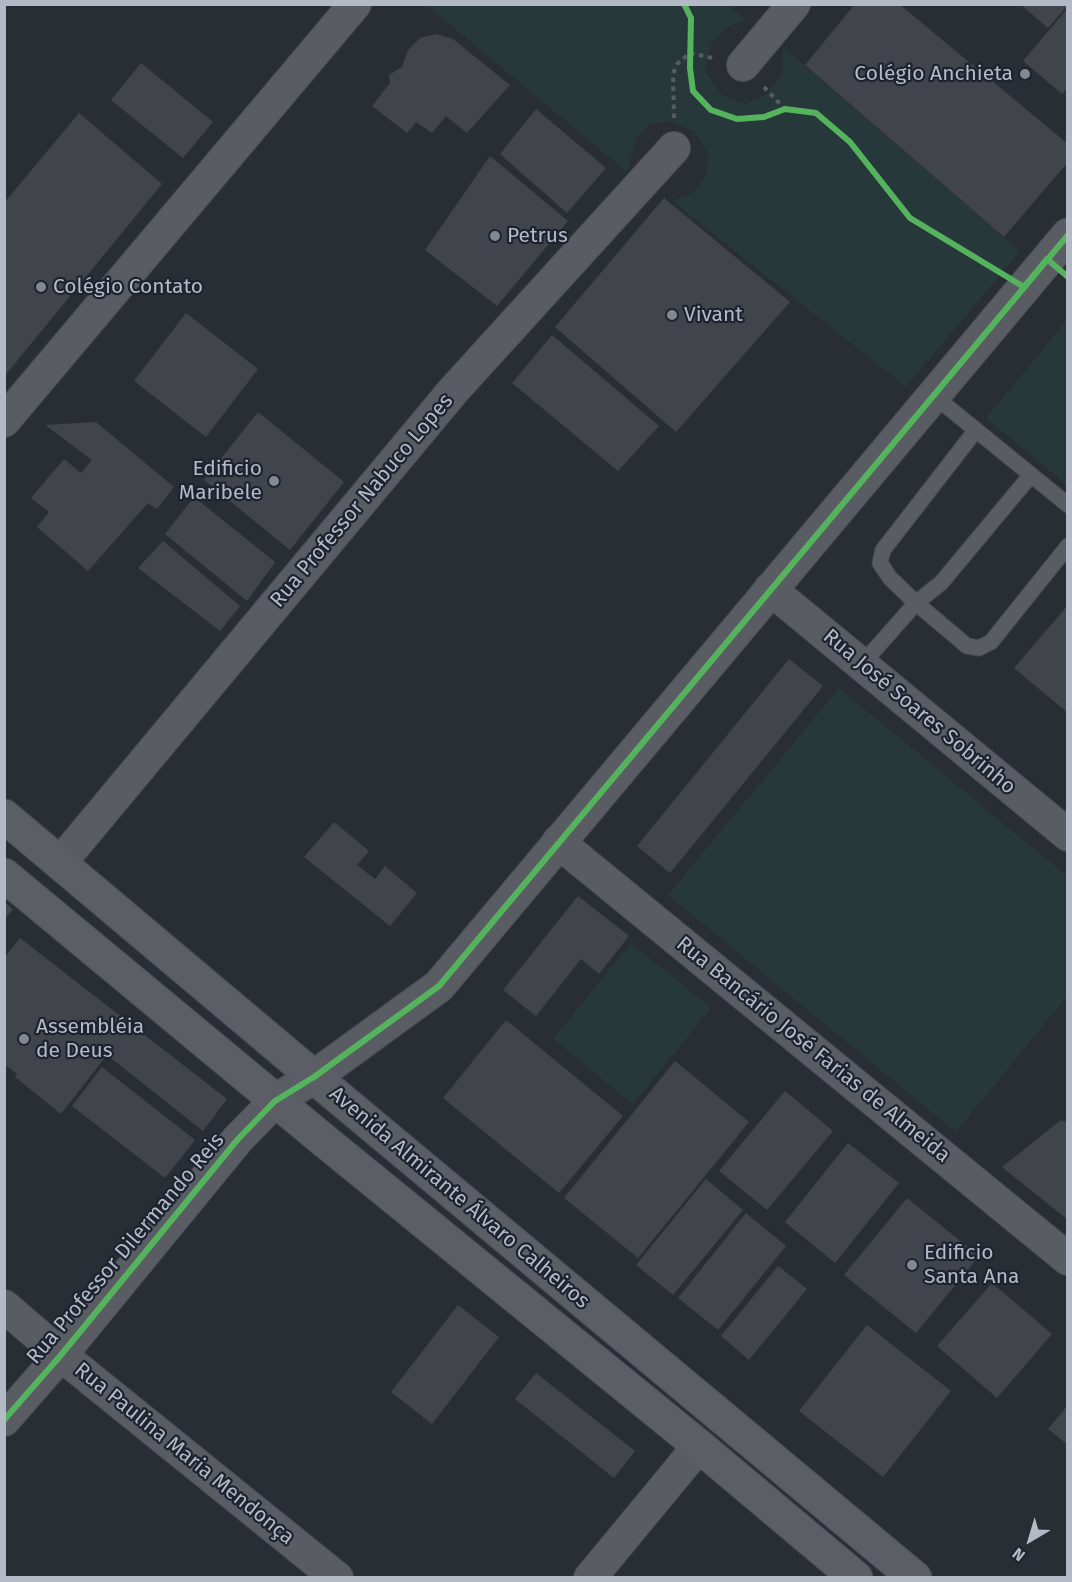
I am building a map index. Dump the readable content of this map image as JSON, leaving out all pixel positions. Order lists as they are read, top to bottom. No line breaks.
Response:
{"streets":{"main road":["Avenida Almirante Álvaro Calheiros"],"street":["Rua Professor Nabuco Lopes","Rua José Soares Sobrinho","Rua Bancário José Farias de Almeida","Rua Professor Dilermando Reis","Rua Paulina Maria Mendonça"]},"crossings":[["Rua Professor Nabuco Lopes","Avenida Almirante Álvaro Calheiros"],["Avenida Almirante Álvaro Calheiros","Rua Professor Dilermando Reis"],["Rua Professor Dilermando Reis","Rua Paulina Maria Mendonça"]],"places":["Colégio Anchieta","Petrus","Colégio Contato","Vivant","Edificio Maribele","Assembléia de Deus","Edificio Santa Ana"],"north":"bottom left"}
